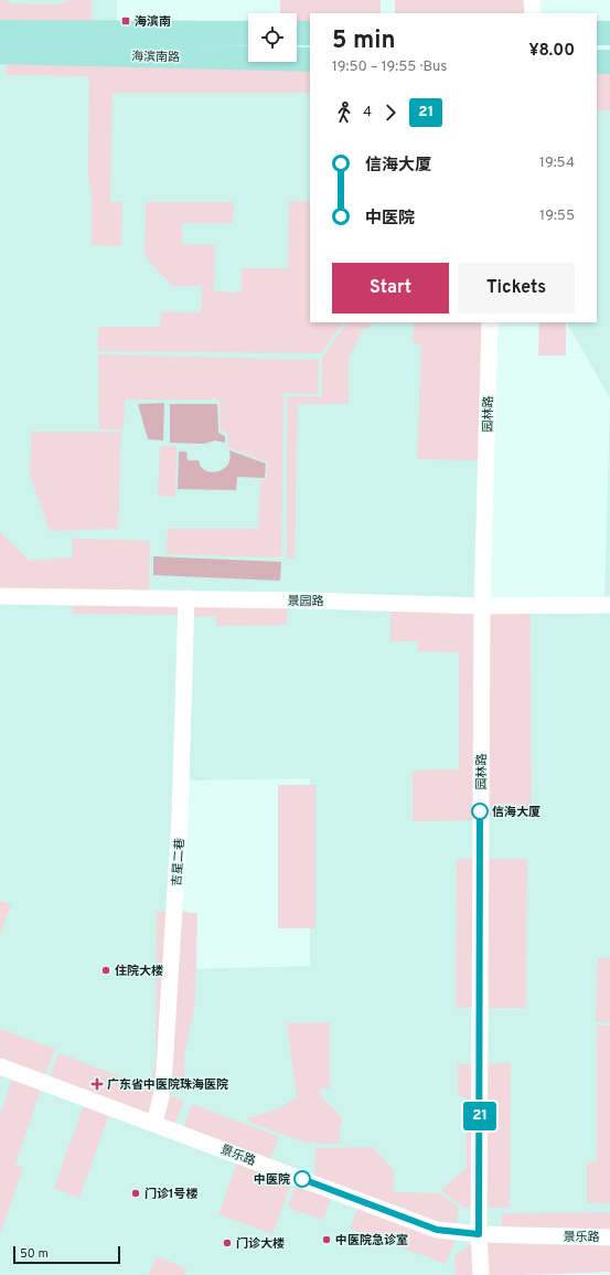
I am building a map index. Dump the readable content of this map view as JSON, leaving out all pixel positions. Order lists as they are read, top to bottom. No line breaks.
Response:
{"streets":{"main road":["海滨南路"],"street":["园林路","景园路","吉星二巷","景乐路"]},"crossings":[["园林路","景园路"],["园林路","景乐路"],["景园路","吉星二巷"],["吉星二巷","景乐路"]],"places":{"transit":["海滨南"],"other":["信海大厦","住院大楼","中医院","门诊1号楼","中医院急诊室","门诊大楼"],"health":["广东省中医院珠海医院"]},"lines":["bus line 21"],"scale_bar":"50 m","page":{"on_map":"21","heading":["5 min","19:50 – 19:55 · Bus","¥8.00"],"legs":["4","21"],"list":[{"name":"信海大厦","value":"19:54"},{"name":"中医院","value":"19:55"}],"buttons":["Start","Tickets"],"scale":"50 m"}}
